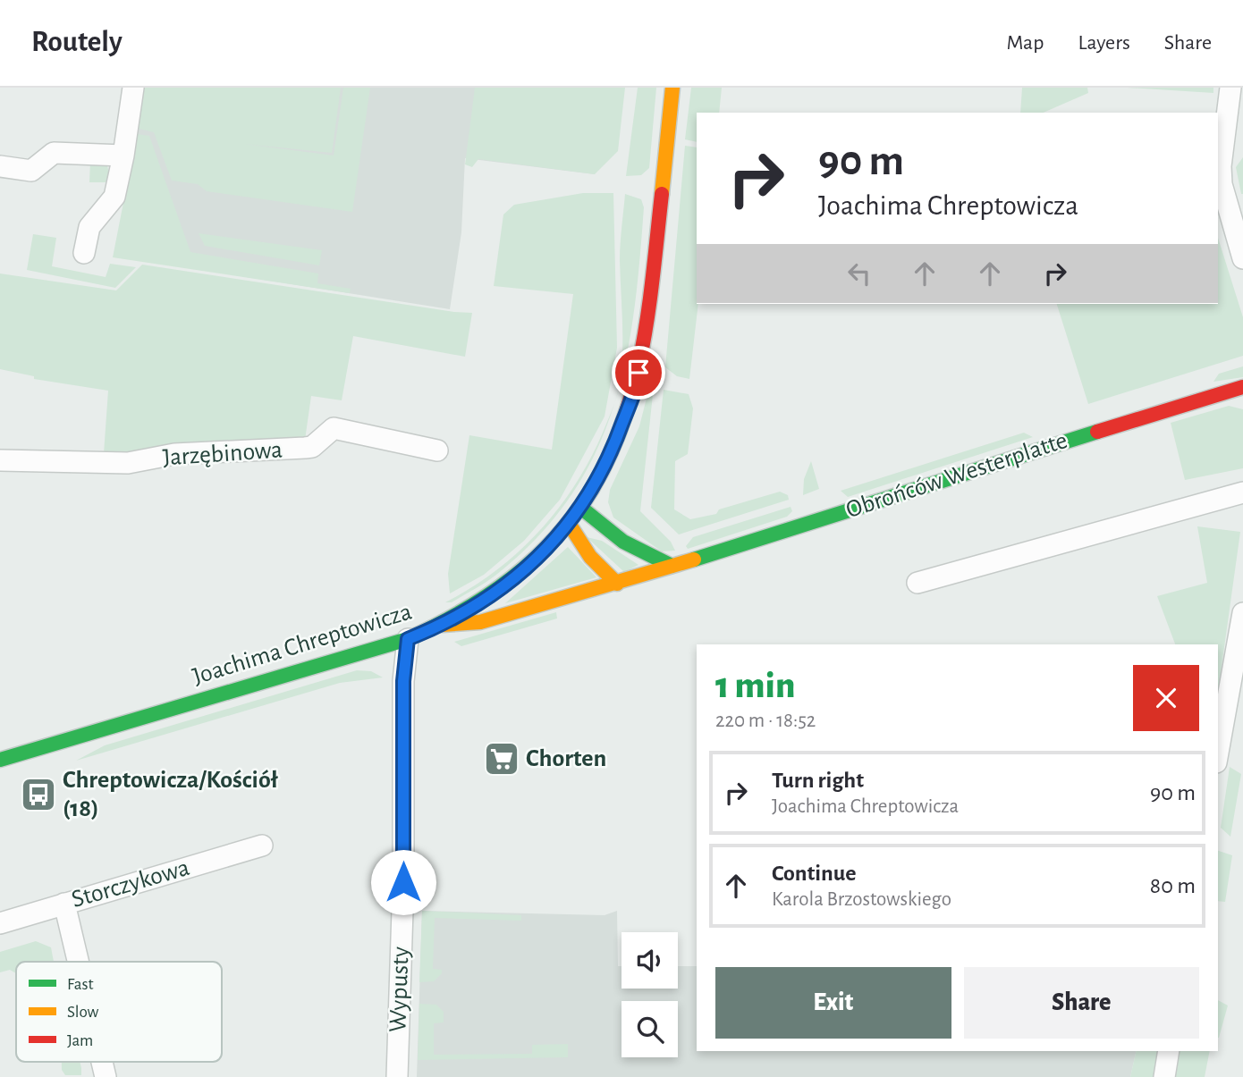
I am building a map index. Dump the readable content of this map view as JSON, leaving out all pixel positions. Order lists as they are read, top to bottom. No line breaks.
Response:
{"streets":{"main road":["Obrońców Westerplatte","Joachima Chreptowicza"],"street":["Jarzębinowa","Storczykowa","Wypusty"]},"crossings":[["Obrońców Westerplatte","Joachima Chreptowicza"],["Joachima Chreptowicza","Wypusty"]],"places":{"supermarket":["Chorten"],"bus stop":["Chreptowicza/Kościół (18)"]},"legend":["Fast","Slow","Jam"],"page":{"header":"Routely","nav":["Map","Layers","Share"],"turn":["90 m","Joachima Chreptowicza"],"heading":["1 min","220 m · 18:52"],"list":[{"name":"Turn right","note":"Joachima Chreptowicza","value":"90 m"},{"name":"Continue","note":"Karola Brzostowskiego","value":"80 m"}],"buttons":["Exit","Share"]}}
